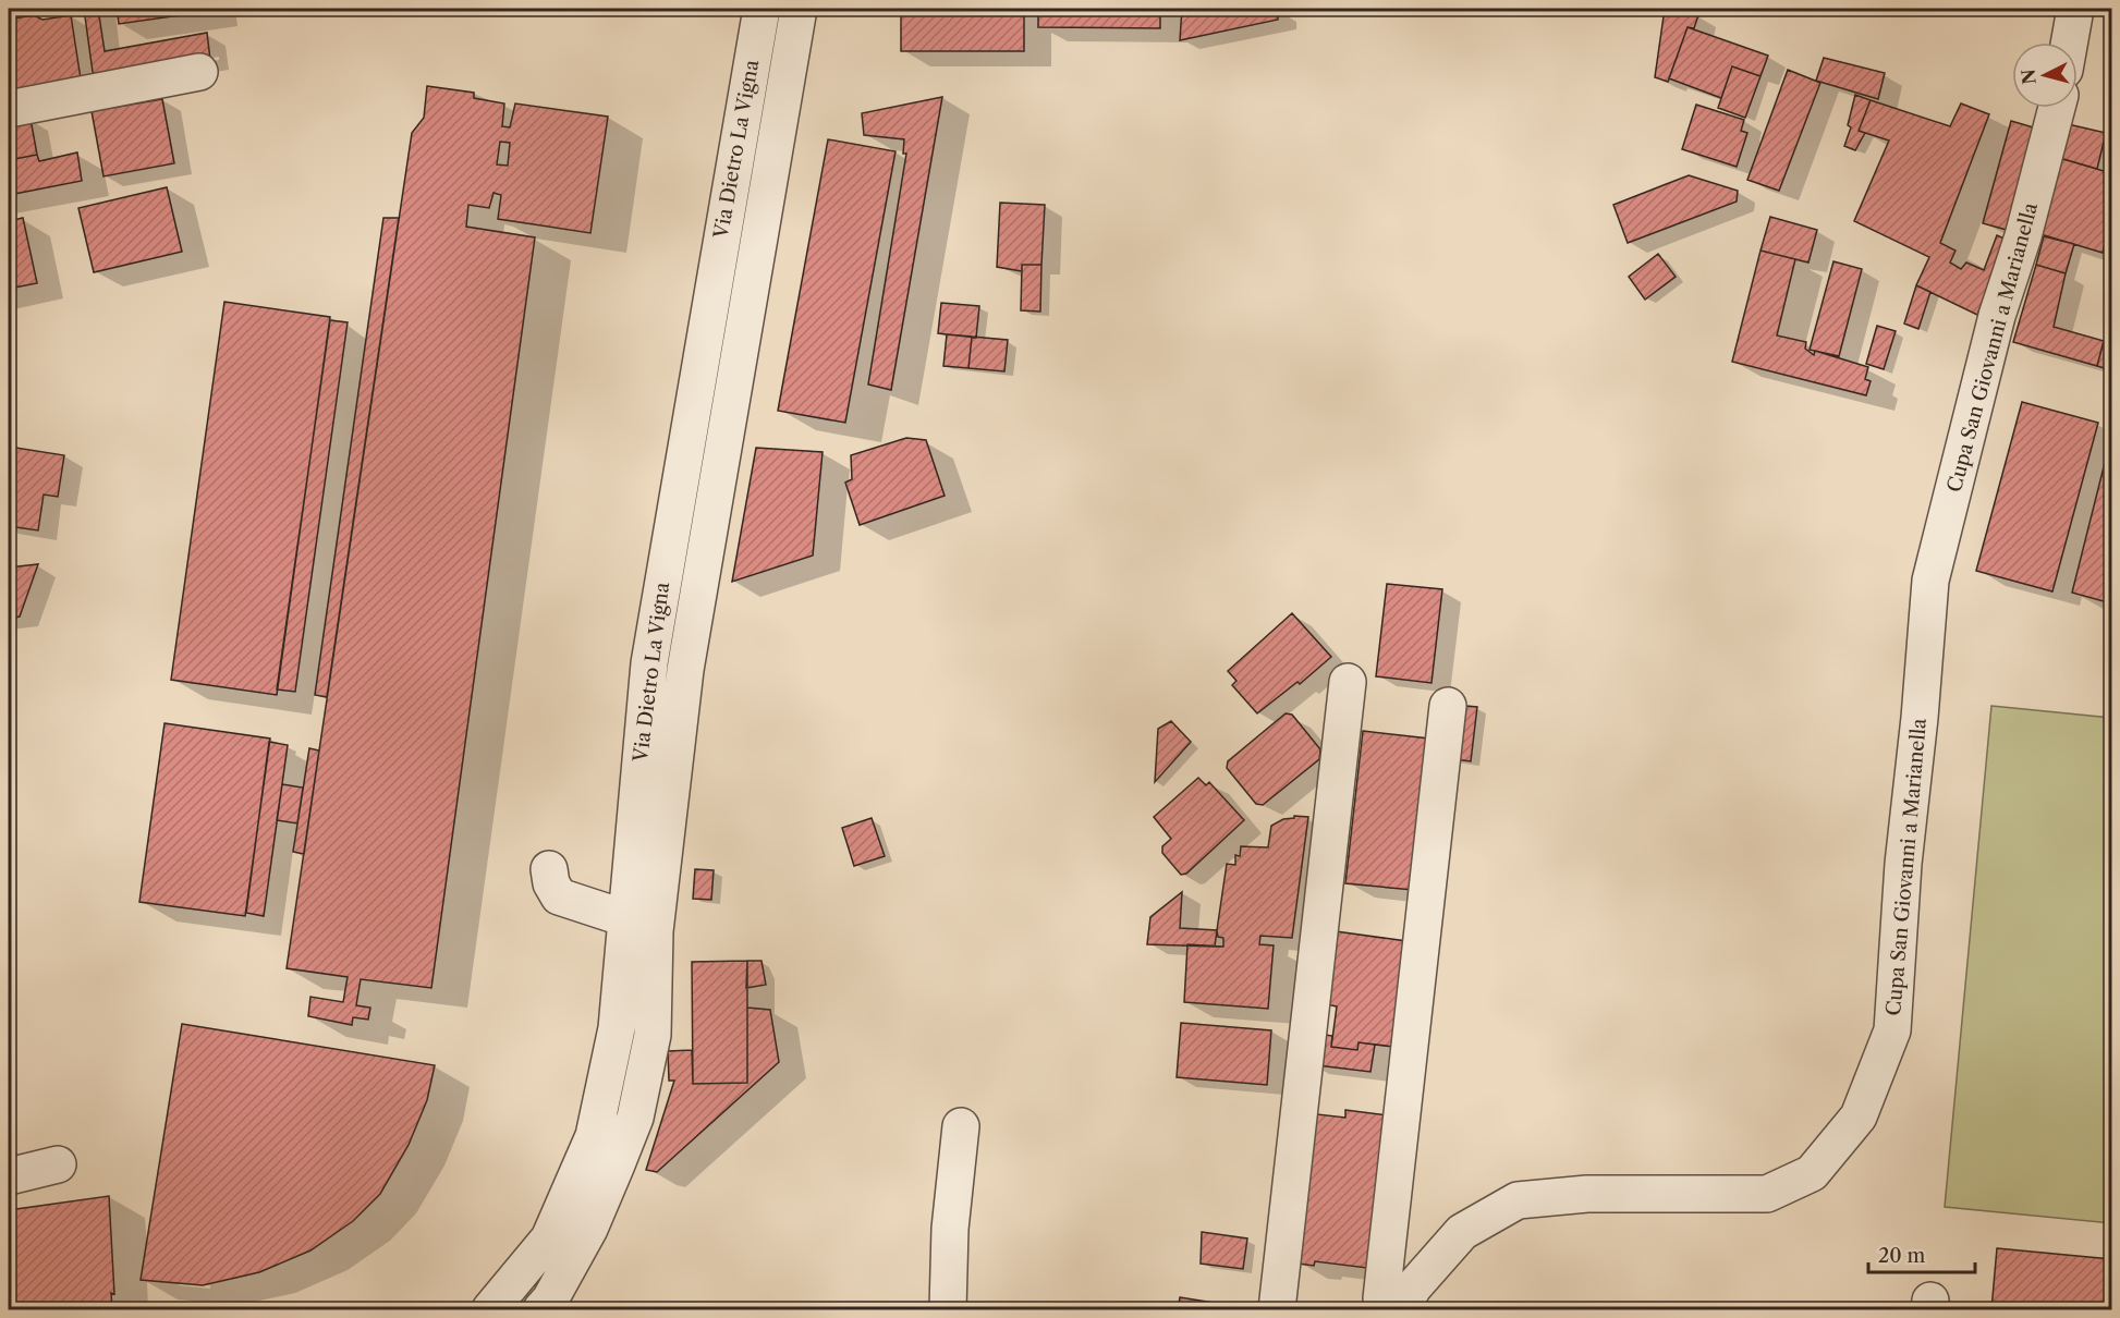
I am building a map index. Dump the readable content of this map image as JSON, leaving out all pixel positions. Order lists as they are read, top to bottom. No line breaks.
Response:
{"streets":{"street":["Via Dietro La Vigna","Cupa San Giovanni a Marianella"]},"scale_bar":"20 m","north":"left"}
